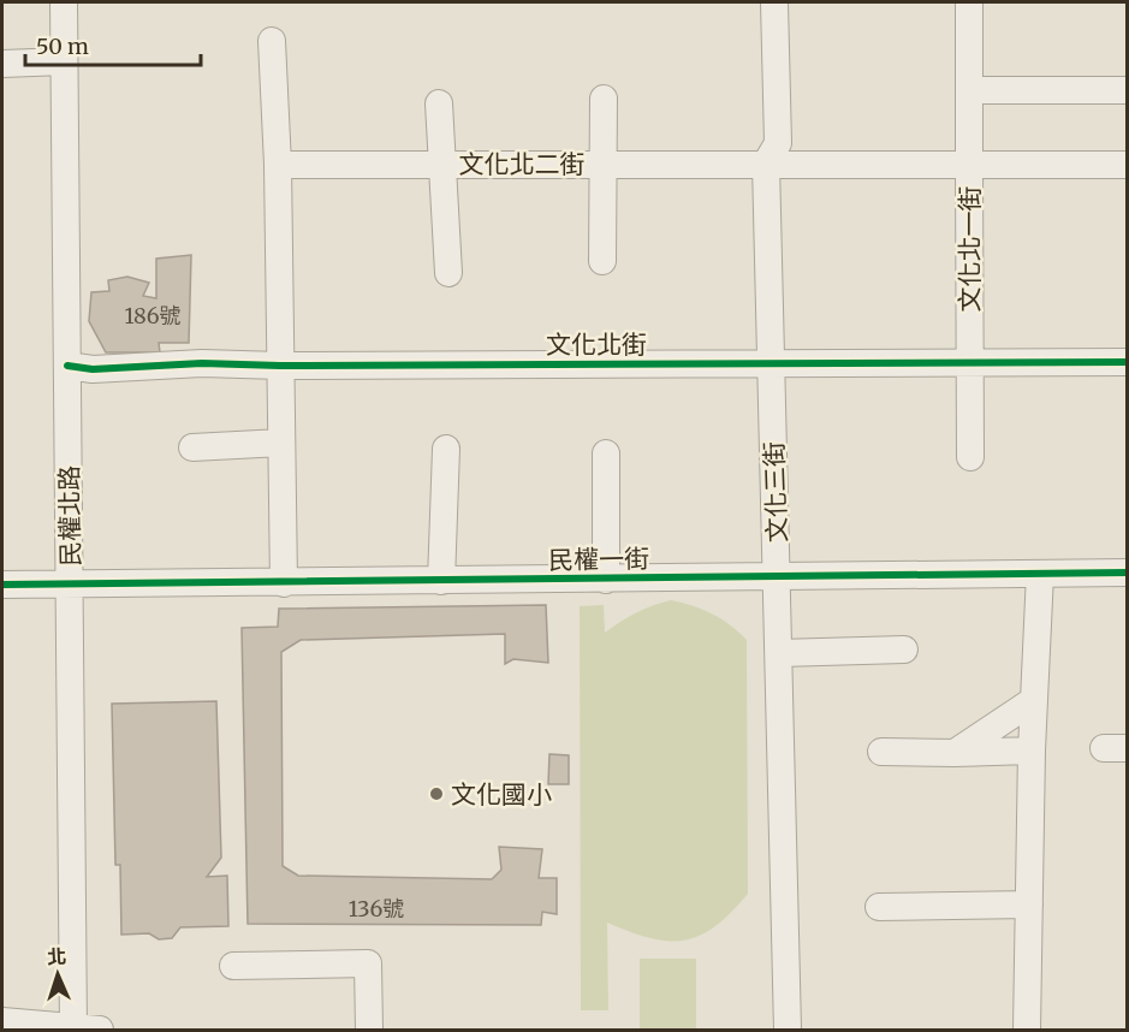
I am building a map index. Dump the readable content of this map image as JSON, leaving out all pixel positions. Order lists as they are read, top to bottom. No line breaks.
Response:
{"streets":{"street":["文化北二街","文化北一街","文化北街","文化三街","民權北路","民權一街"]},"crossings":[["文化北二街","文化北一街"],["文化北二街","文化三街"],["文化北一街","文化北街"],["文化北街","文化三街"],["文化北街","民權北路"],["文化三街","民權一街"],["民權北路","民權一街"]],"places":["文化國小"],"house_numbers":["186號","136號"],"scale_bar":"50 m","north":"top"}
